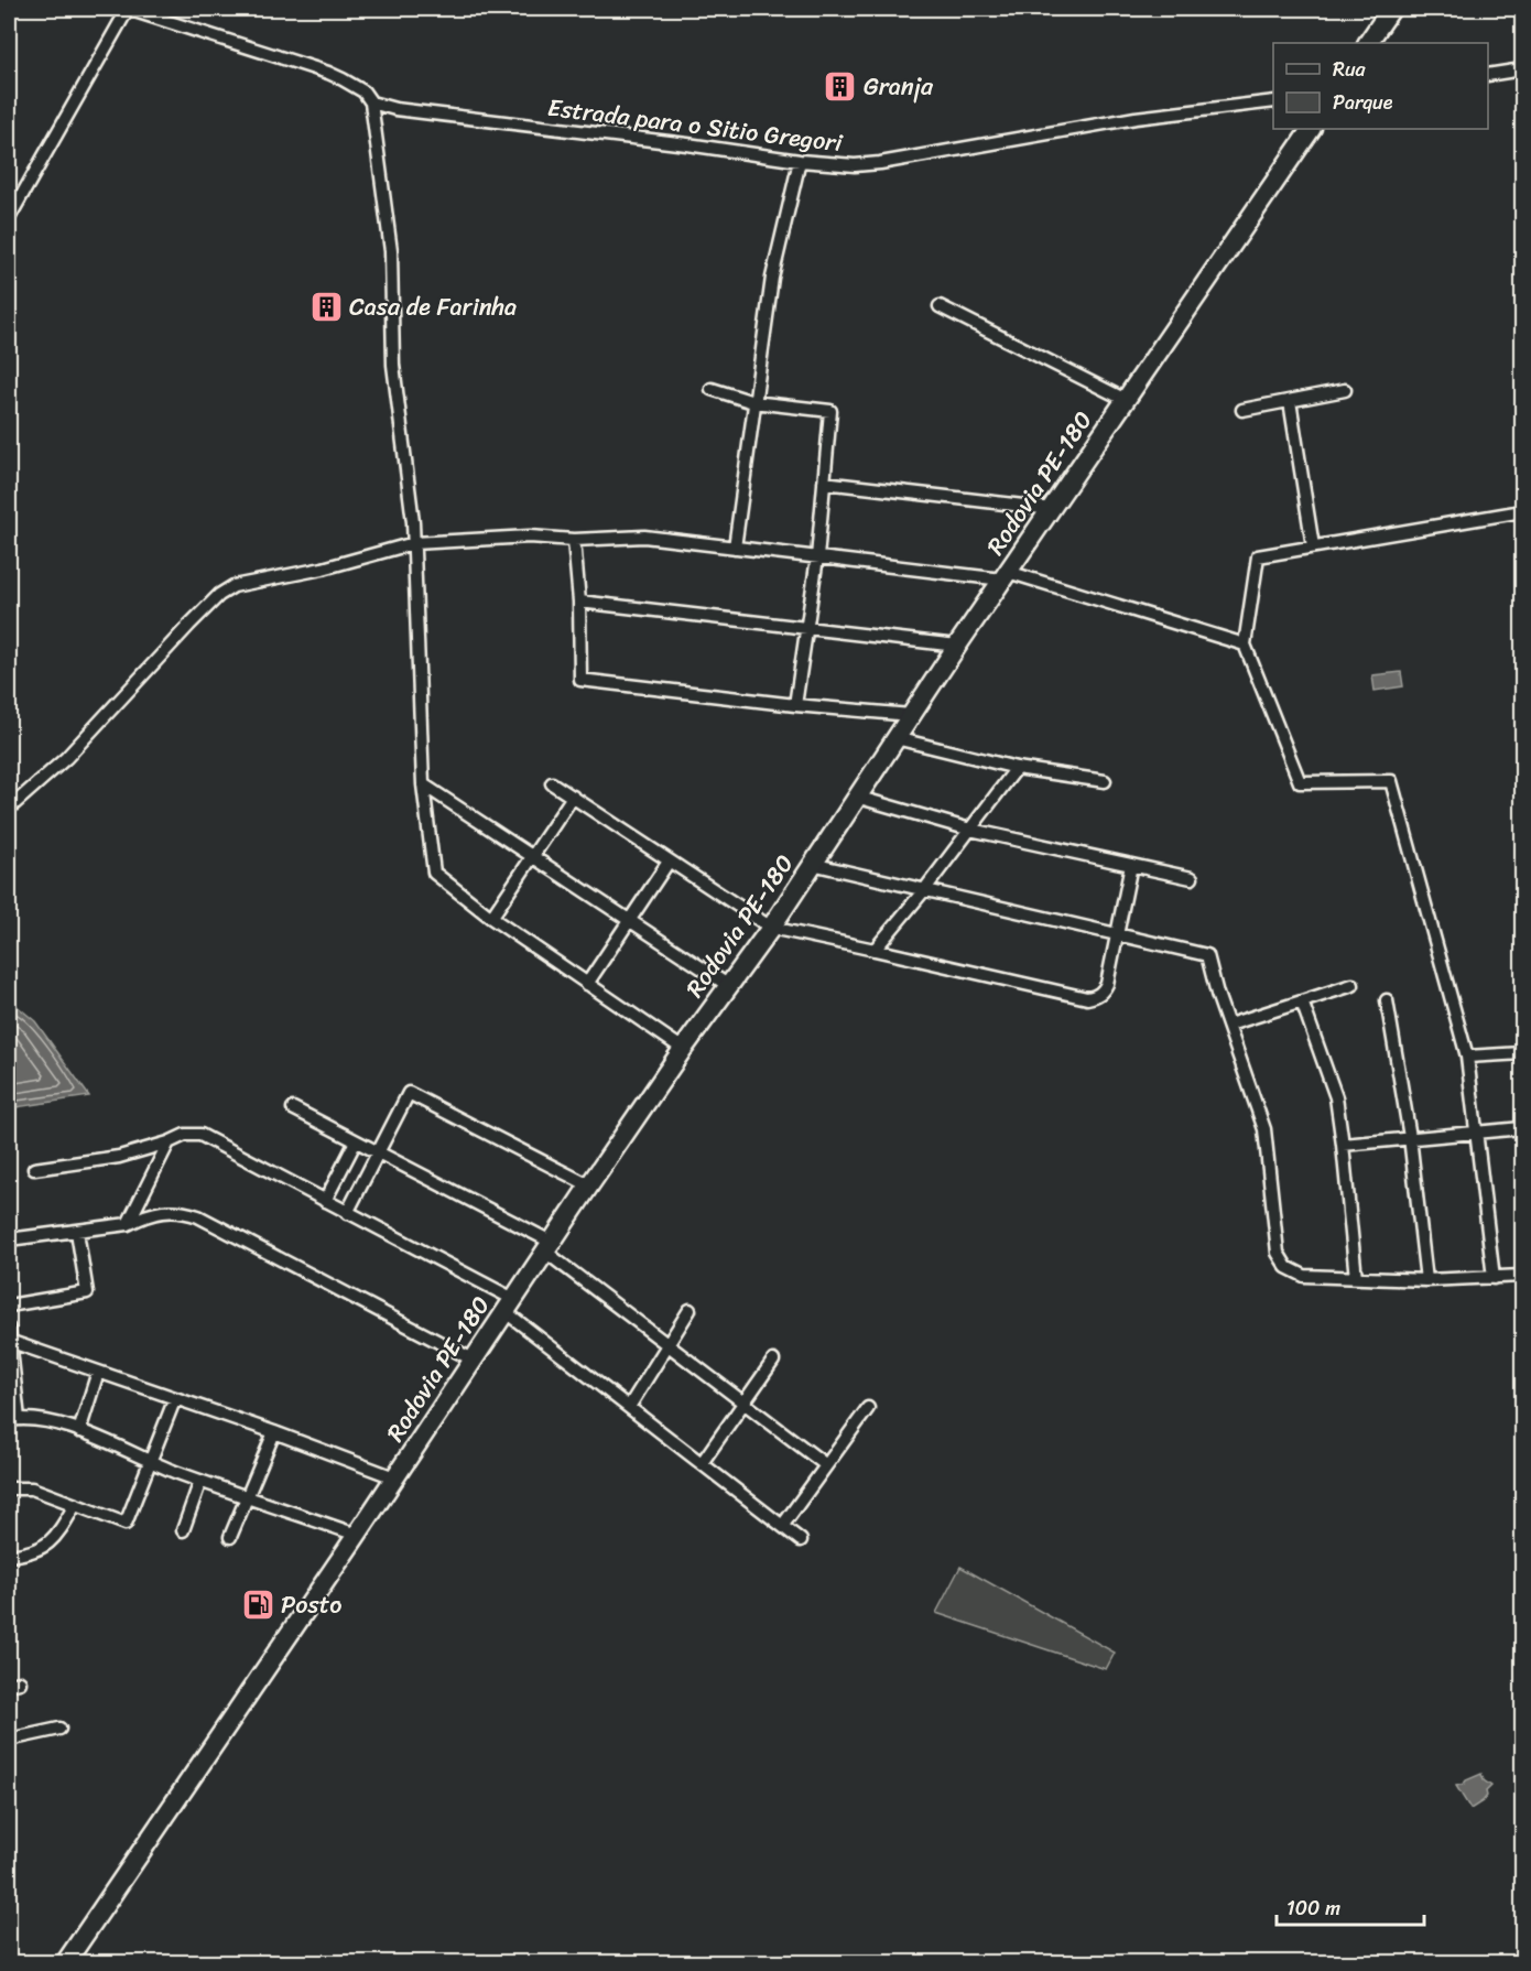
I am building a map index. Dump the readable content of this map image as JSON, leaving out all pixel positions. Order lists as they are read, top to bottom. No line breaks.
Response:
{"streets":{"main road":["Rodovia PE-180"],"street":["Estrada para o Sitio Gregori"]},"places":{"building":["Granja","Casa de Farinha"],"fuel station":["Posto"]},"legend":["Rua","Parque"],"scale_bar":"100 m"}
